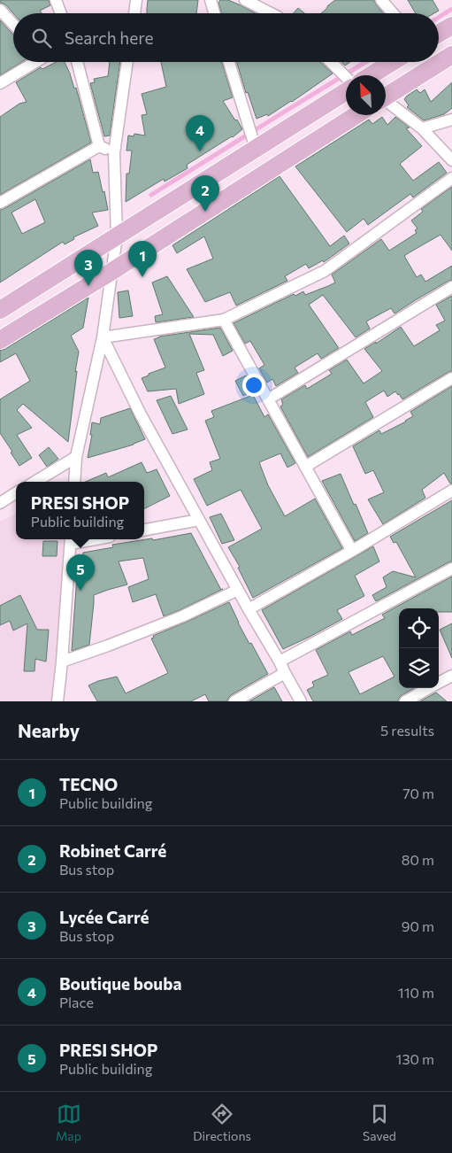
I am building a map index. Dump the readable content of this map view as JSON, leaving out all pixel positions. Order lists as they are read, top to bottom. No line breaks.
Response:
{"north":"top left","page":{"search":"Search here","pins":["4","2","1","3","5"],"popup":["PRESI SHOP","Public building"],"heading":["Nearby","5 results"],"list":[{"mark":"1","name":"TECNO","note":"Public building","value":"70 m"},{"mark":"2","name":"Robinet Carré","note":"Bus stop","value":"80 m"},{"mark":"3","name":"Lycée Carré","note":"Bus stop","value":"90 m"},{"mark":"4","name":"Boutique bouba","note":"Place","value":"110 m"},{"mark":"5","name":"PRESI SHOP","note":"Public building","value":"130 m"}],"nav":["Map","Directions","Saved"]}}
